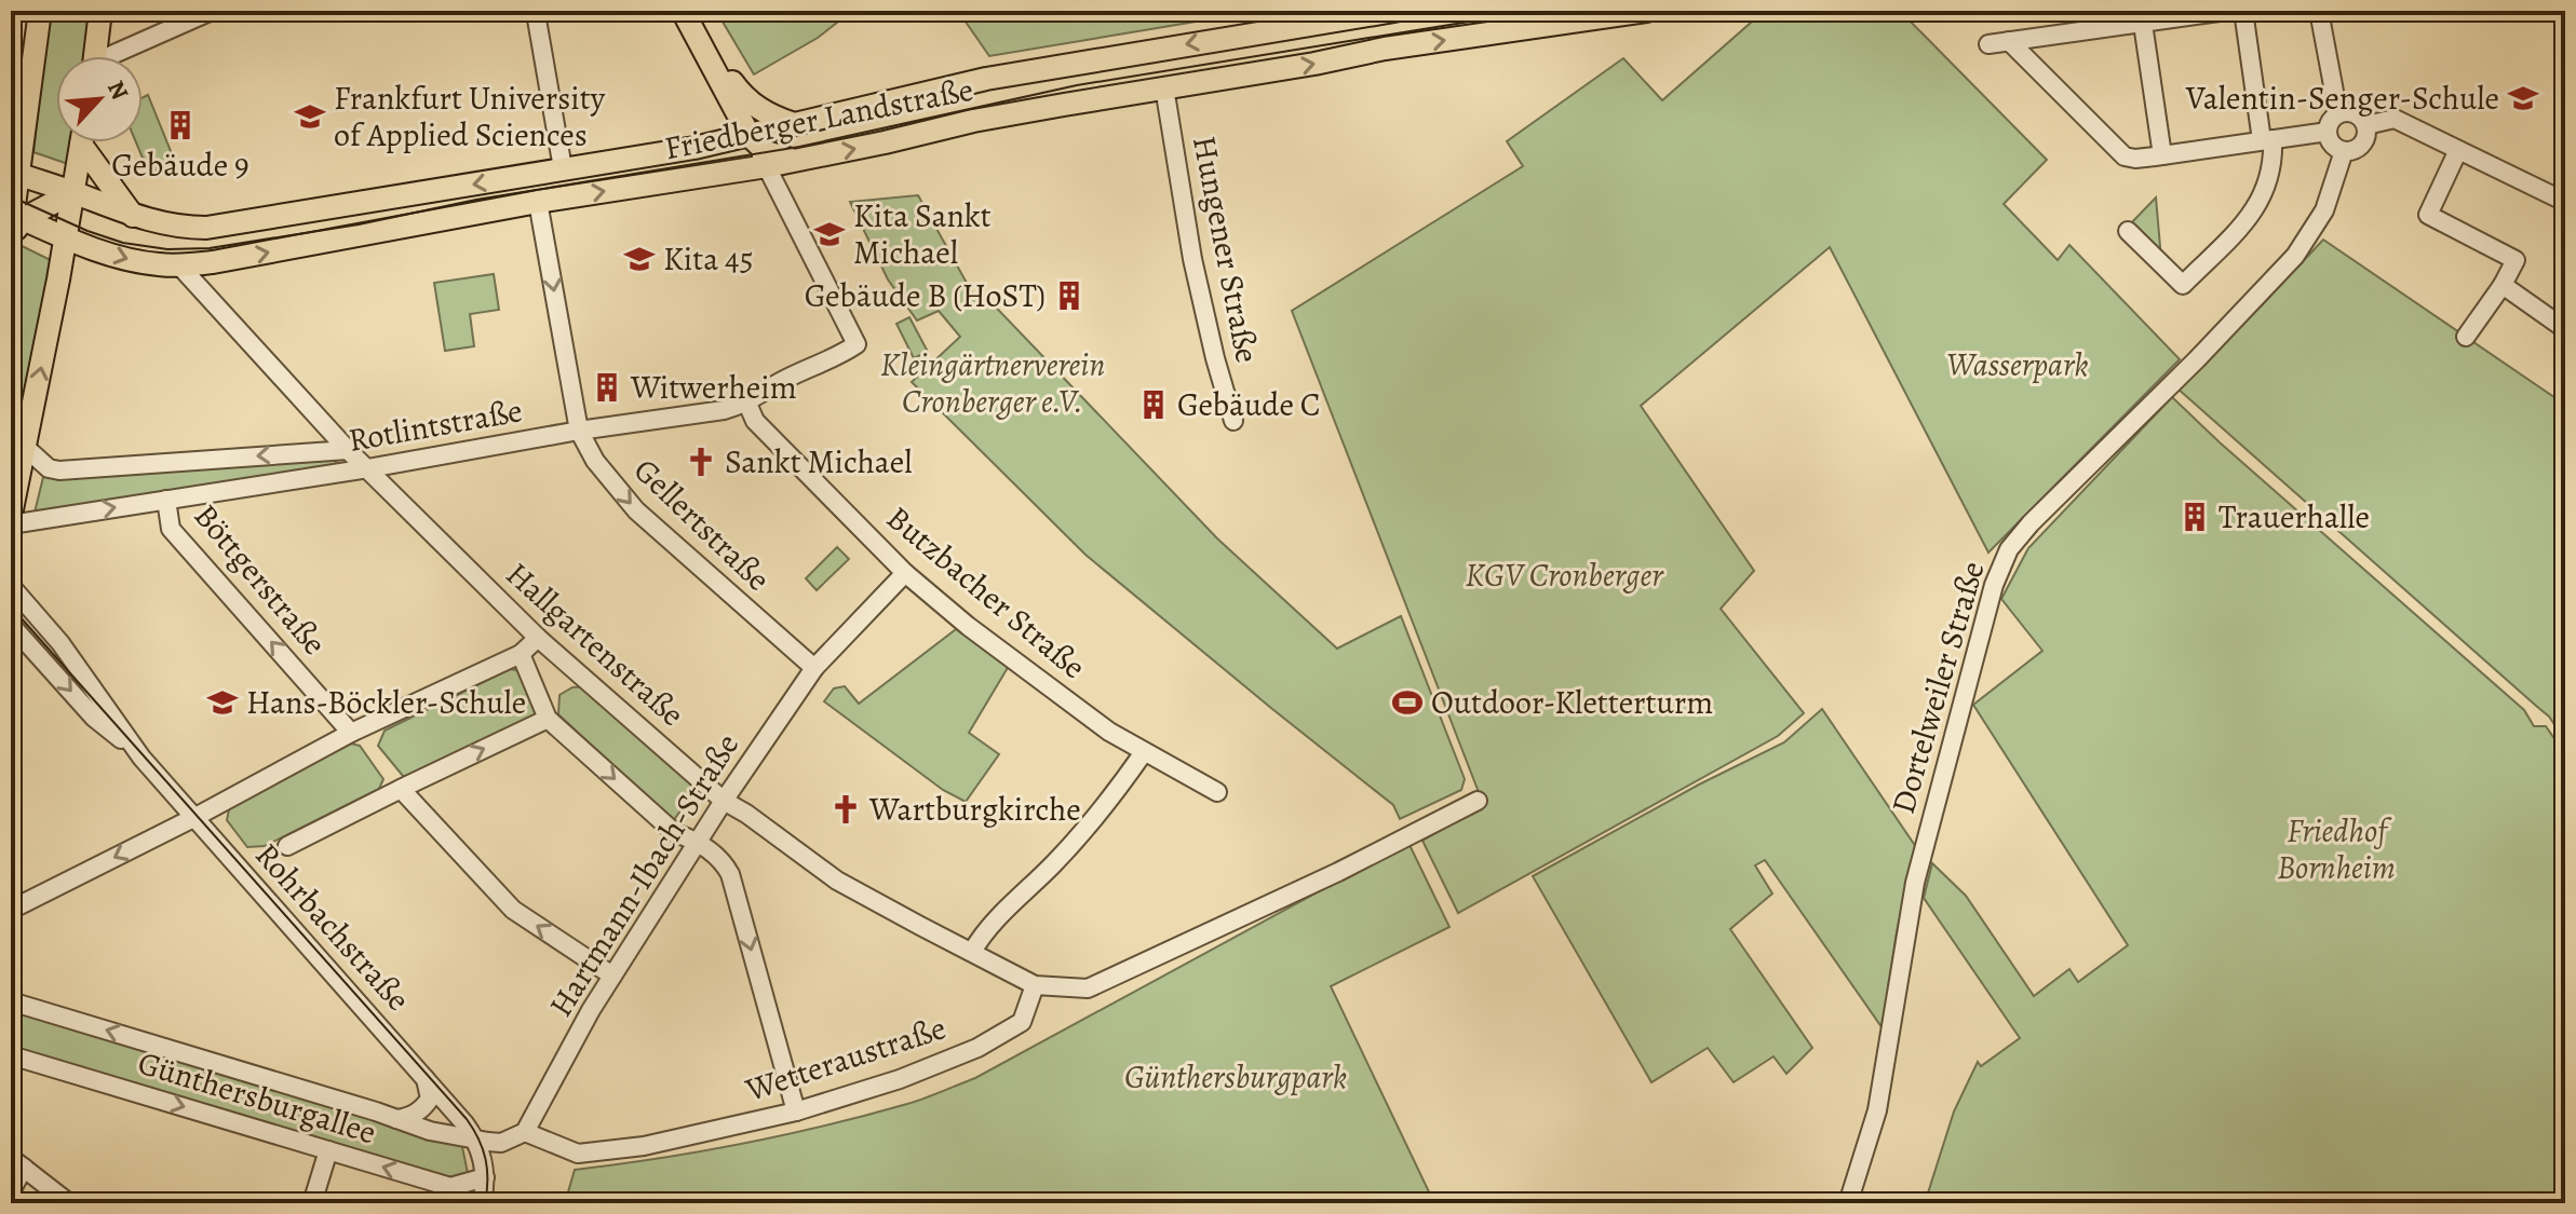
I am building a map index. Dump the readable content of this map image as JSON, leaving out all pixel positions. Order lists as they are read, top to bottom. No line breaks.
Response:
{"streets":{"main road":["Friedberger Landstraße"],"street":["Hungener Straße","Rotlintstraße","Gellertstraße","Böttgerstraße","Butzbacher Straße","Hallgartenstraße","Dortelweiler Straße","Hartmann-Ibach-Straße","Rohrbachstraße","Wetteraustraße","Günthersburgallee"]},"crossings":[["Friedberger Landstraße","Hungener Straße"],["Friedberger Landstraße","Rotlintstraße"],["Friedberger Landstraße","Gellertstraße"],["Friedberger Landstraße","Hallgartenstraße"],["Rotlintstraße","Gellertstraße"],["Rotlintstraße","Böttgerstraße"],["Rotlintstraße","Butzbacher Straße"],["Rotlintstraße","Hallgartenstraße"],["Gellertstraße","Hartmann-Ibach-Straße"],["Butzbacher Straße","Hartmann-Ibach-Straße"],["Hallgartenstraße","Hartmann-Ibach-Straße"],["Hallgartenstraße","Wetteraustraße"],["Hartmann-Ibach-Straße","Wetteraustraße"],["Rohrbachstraße","Günthersburgallee"]],"one_way":["Gellertstraße","Böttgerstraße"],"parks":["Kleingärtnerverein Cronberger e.V.","Wasserpark","KGV Cronberger","Friedhof Bornheim","Günthersburgpark"],"places":{"school or university":["Valentin-Senger-Schule","Frankfurt University of Applied Sciences","Kita Sankt Michael","Kita 45","Hans-Böckler-Schule"],"building":["Gebäude 9","Gebäude B (HoST)","Witwerheim","Gebäude C","Trauerhalle"],"church":["Sankt Michael","Wartburgkirche"],"sports":["Outdoor-Kletterturm"]},"north":"top right"}
